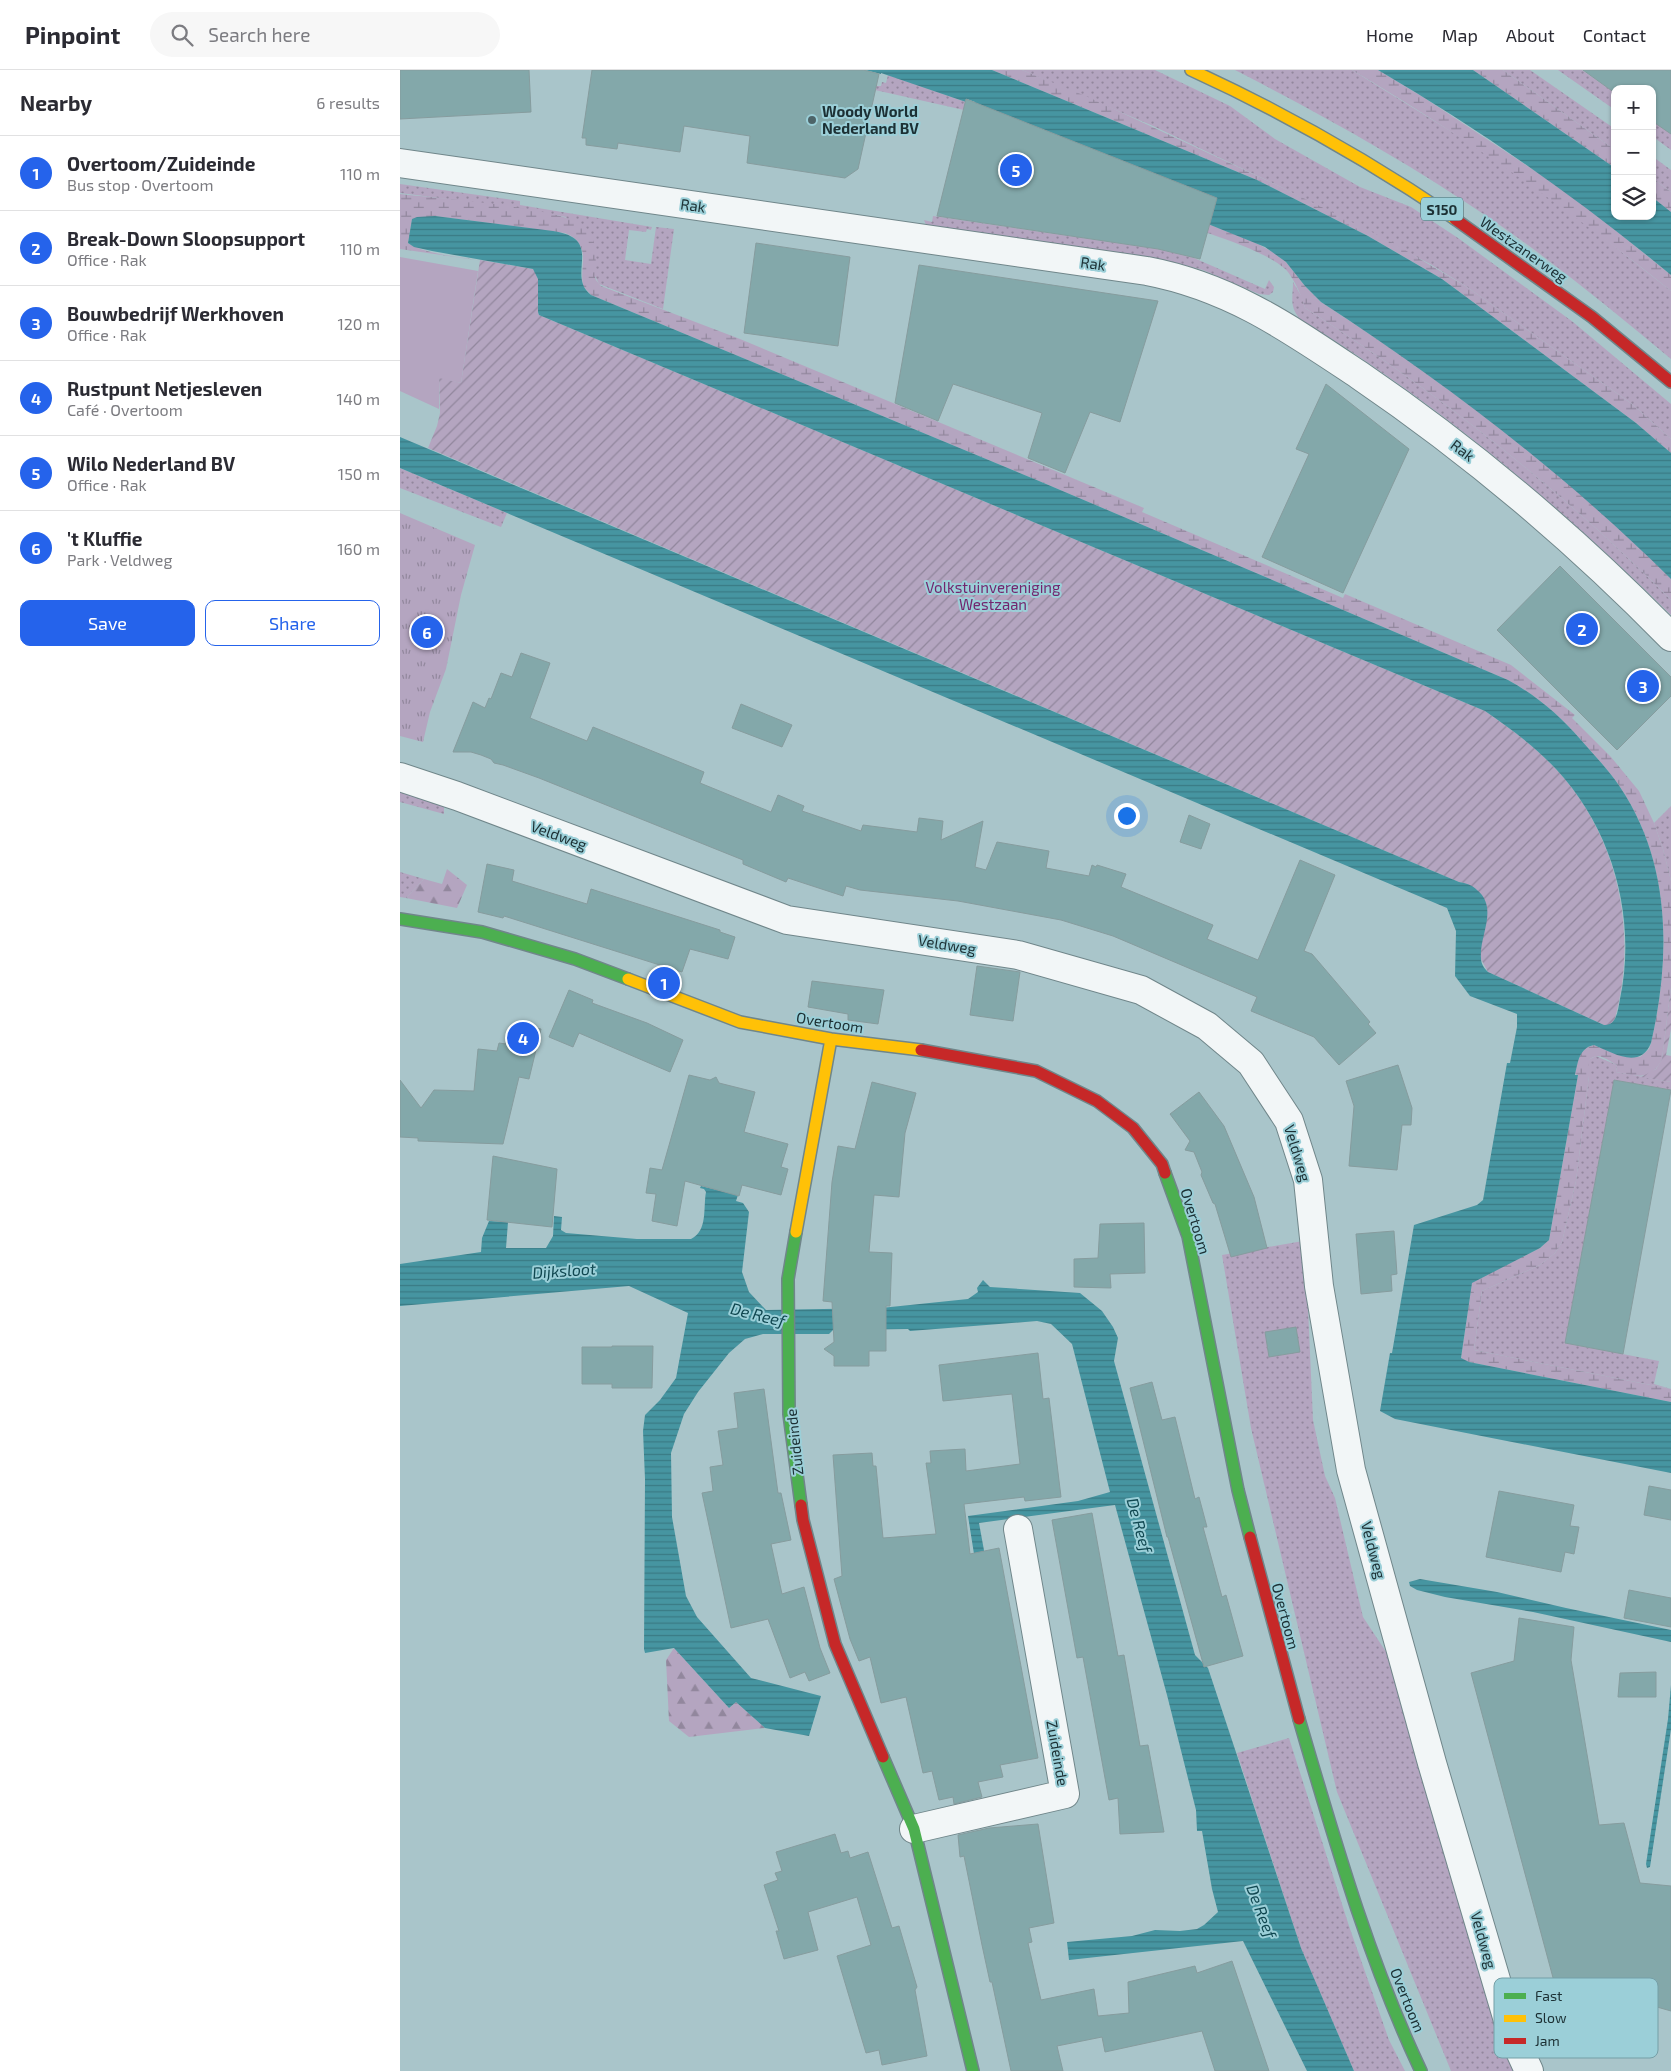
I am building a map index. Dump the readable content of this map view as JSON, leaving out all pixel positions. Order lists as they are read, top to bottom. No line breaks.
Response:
{"streets":{"street":["Rak","S150","Westzanerweg","Veldweg","Overtoom","Zuideinde"]},"crossings":[["Overtoom","Zuideinde"]],"water":["Dijksloot","De Reef"],"parks":["Volkstuinvereniging Westzaan"],"places":["Woody World Nederland BV"],"legend":["Fast","Slow","Jam"],"page":{"header":"Pinpoint","search":"Search here","nav":["Home","Map","About","Contact"],"heading":["Nearby","6 results"],"map_buttons":["+","−"],"list":[{"mark":"1","name":"Overtoom/Zuideinde","note":"Bus stop · Overtoom","value":"110 m"},{"mark":"2","name":"Break-Down Sloopsupport","note":"Office · Rak","value":"110 m"},{"mark":"3","name":"Bouwbedrijf Werkhoven","note":"Office · Rak","value":"120 m"},{"mark":"4","name":"Rustpunt Netjesleven","note":"Café · Overtoom","value":"140 m"},{"mark":"5","name":"Wilo Nederland BV","note":"Office · Rak","value":"150 m"},{"mark":"6","name":"'t Kluffie","note":"Park · Veldweg","value":"160 m"}],"pins":["5","2","6","3","1","4"],"buttons":["Save","Share"]}}
